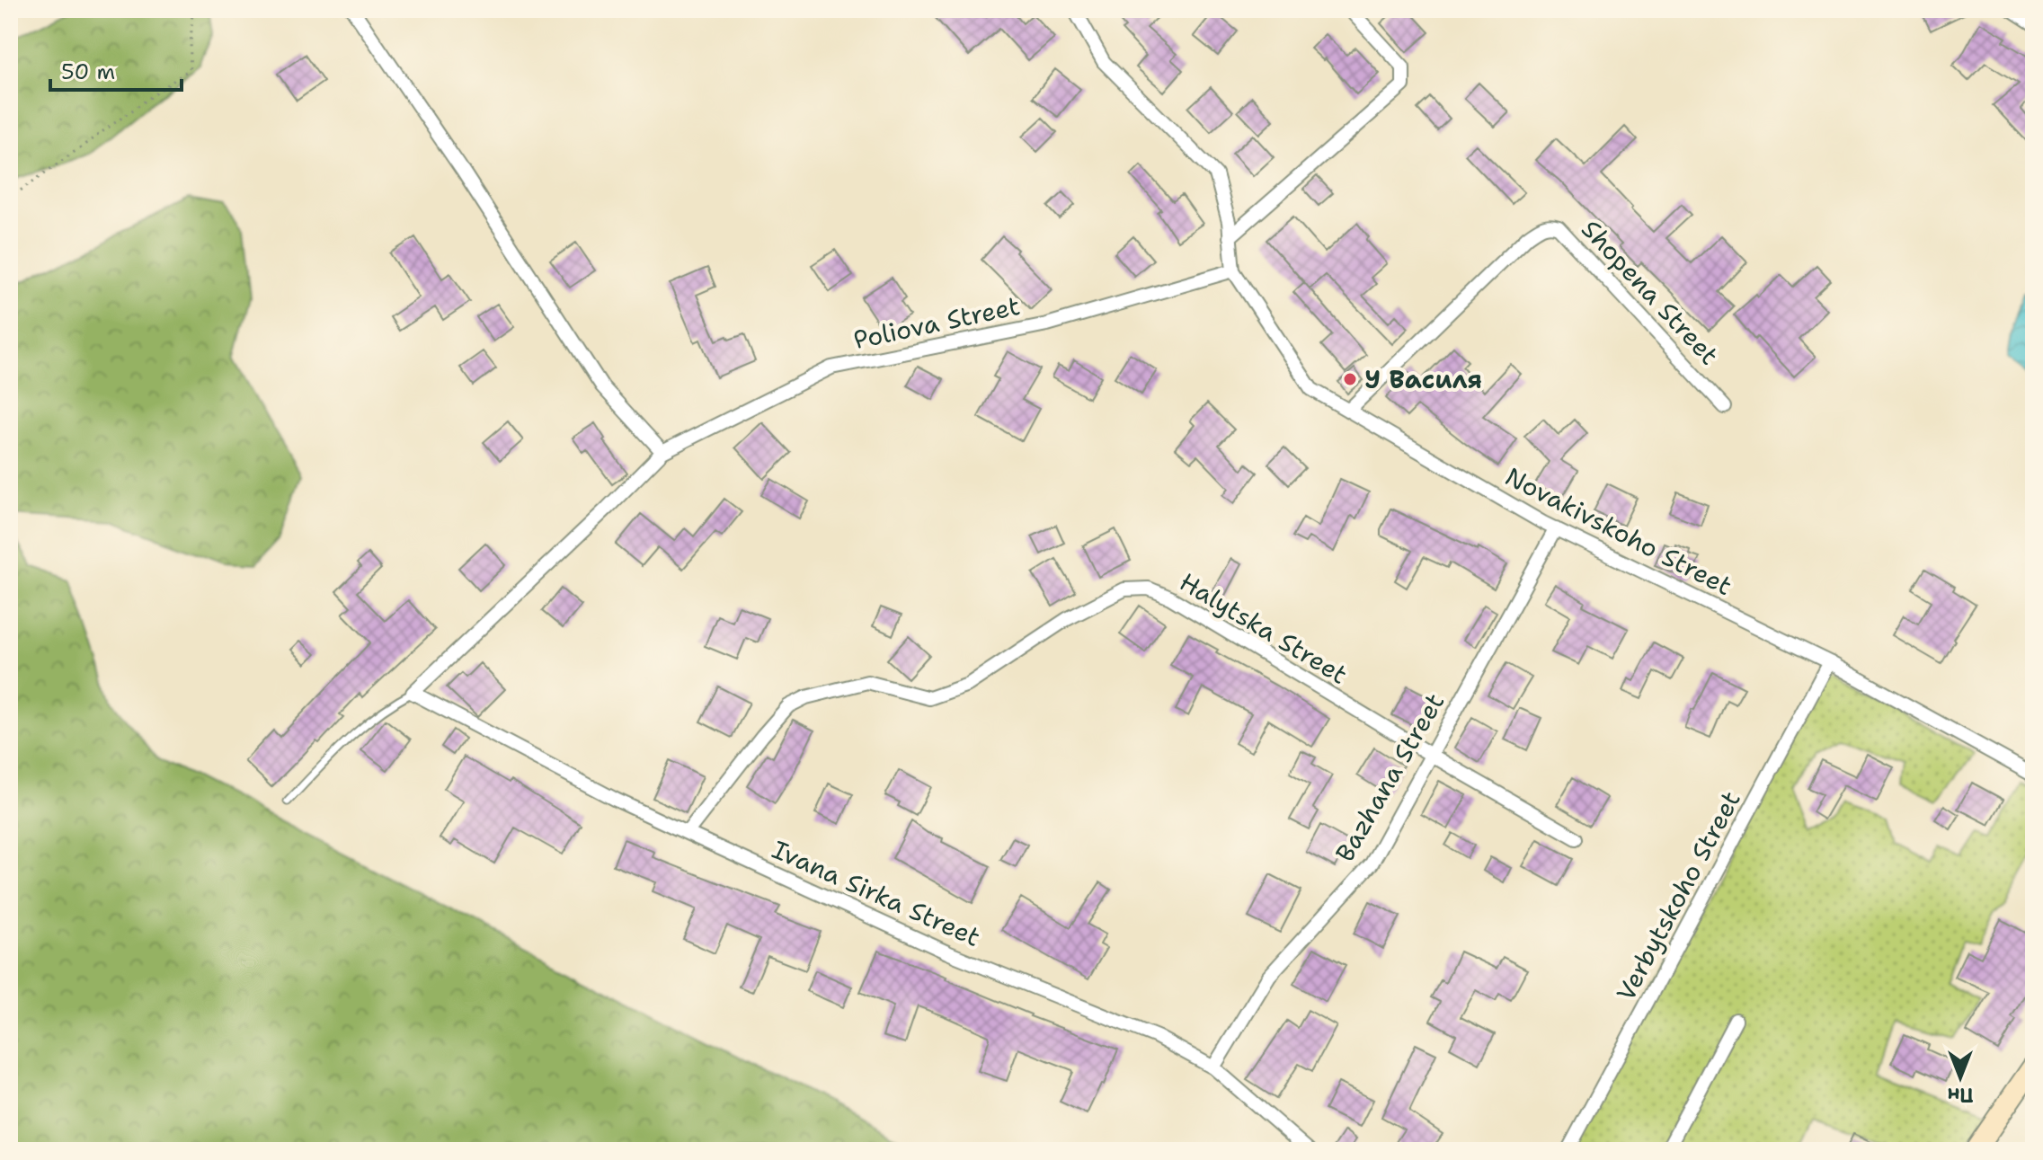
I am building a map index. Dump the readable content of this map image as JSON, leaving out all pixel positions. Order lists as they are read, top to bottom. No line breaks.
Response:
{"streets":{"street":["Shopena Street","Poliova Street","Novakivskoho Street","Halytska Street","Bazhana Street","Ivana Sirka Street","Verbytskoho Street"]},"crossings":[["Shopena Street","Novakivskoho Street"],["Poliova Street","Novakivskoho Street"],["Poliova Street","Ivana Sirka Street"],["Novakivskoho Street","Bazhana Street"],["Novakivskoho Street","Verbytskoho Street"],["Halytska Street","Bazhana Street"],["Halytska Street","Ivana Sirka Street"],["Bazhana Street","Ivana Sirka Street"]],"places":["У Василя"],"scale_bar":"50 m","north":"bottom"}
